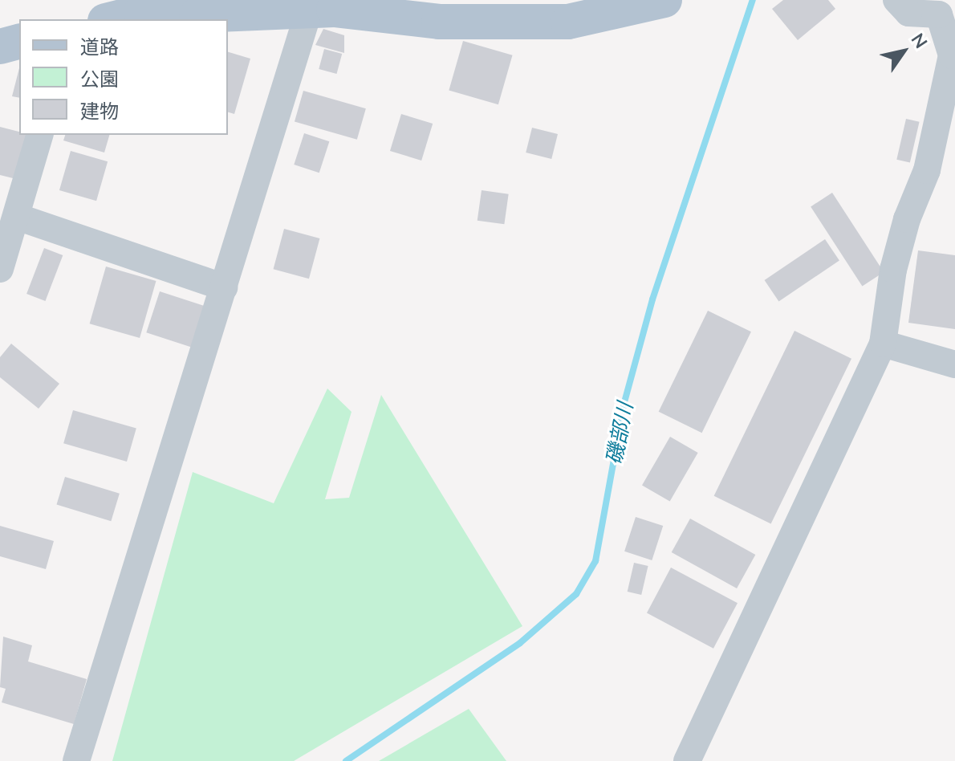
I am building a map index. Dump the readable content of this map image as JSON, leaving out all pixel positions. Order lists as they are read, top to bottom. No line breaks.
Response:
{"water":["磯部川"],"legend":["道路","公園","建物"],"north":"top right"}
